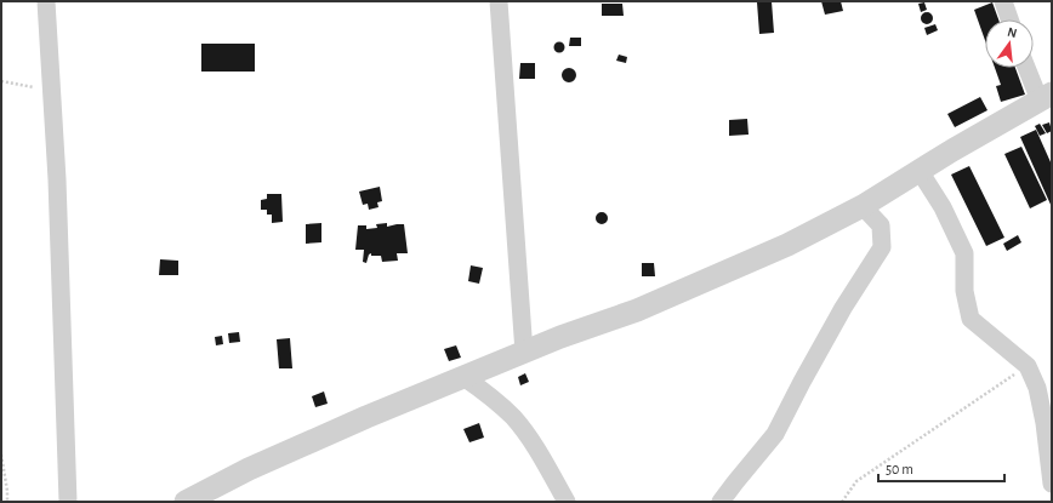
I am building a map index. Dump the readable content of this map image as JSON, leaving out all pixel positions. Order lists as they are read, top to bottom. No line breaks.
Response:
{"scale_bar":"50 m","north":"top"}
